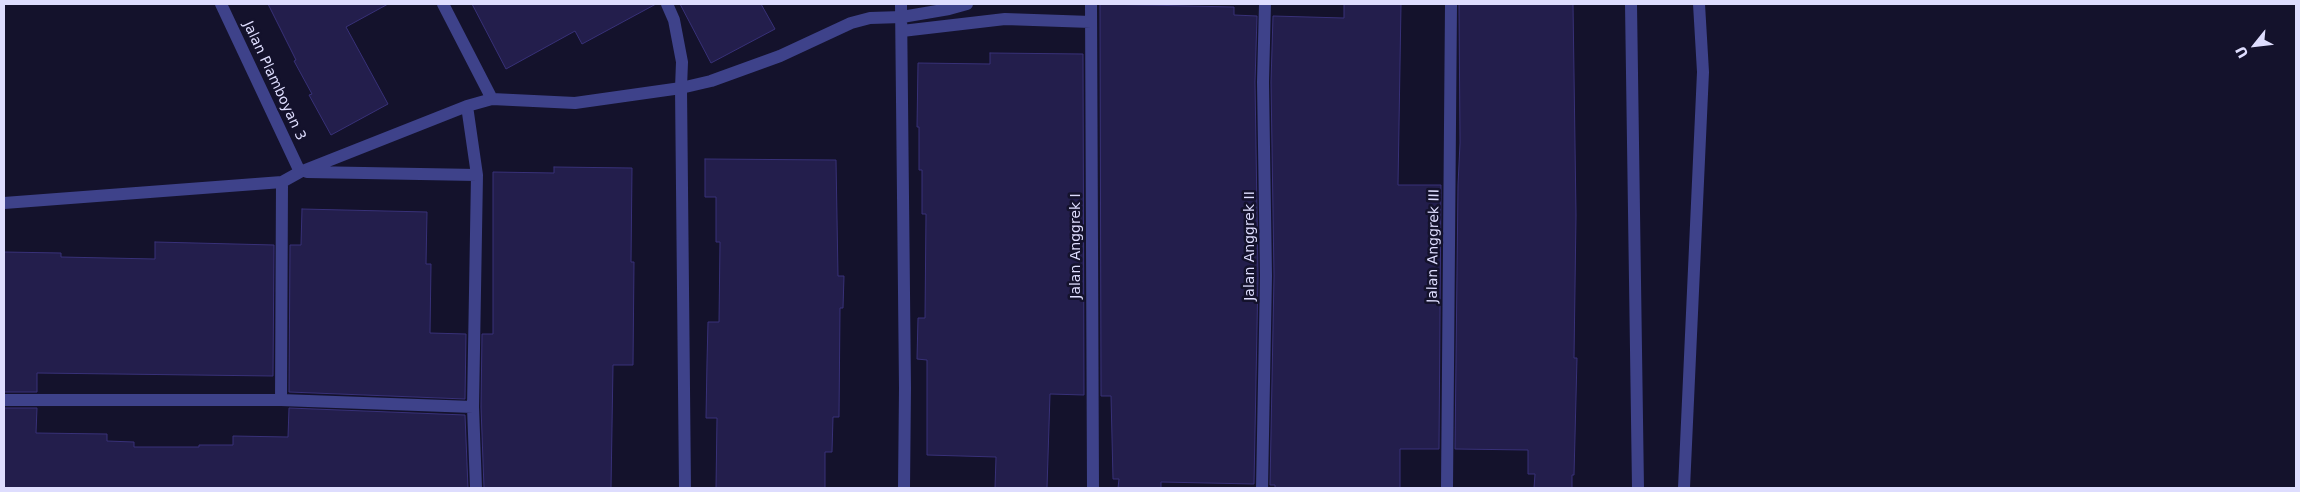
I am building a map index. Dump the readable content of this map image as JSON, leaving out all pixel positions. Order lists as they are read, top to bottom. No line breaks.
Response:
{"streets":{"street":["Jalan Plamboyan 3","Jalan Anggrek I","Jalan Anggrek II","Jalan Anggrek III"]},"north":"bottom left"}
